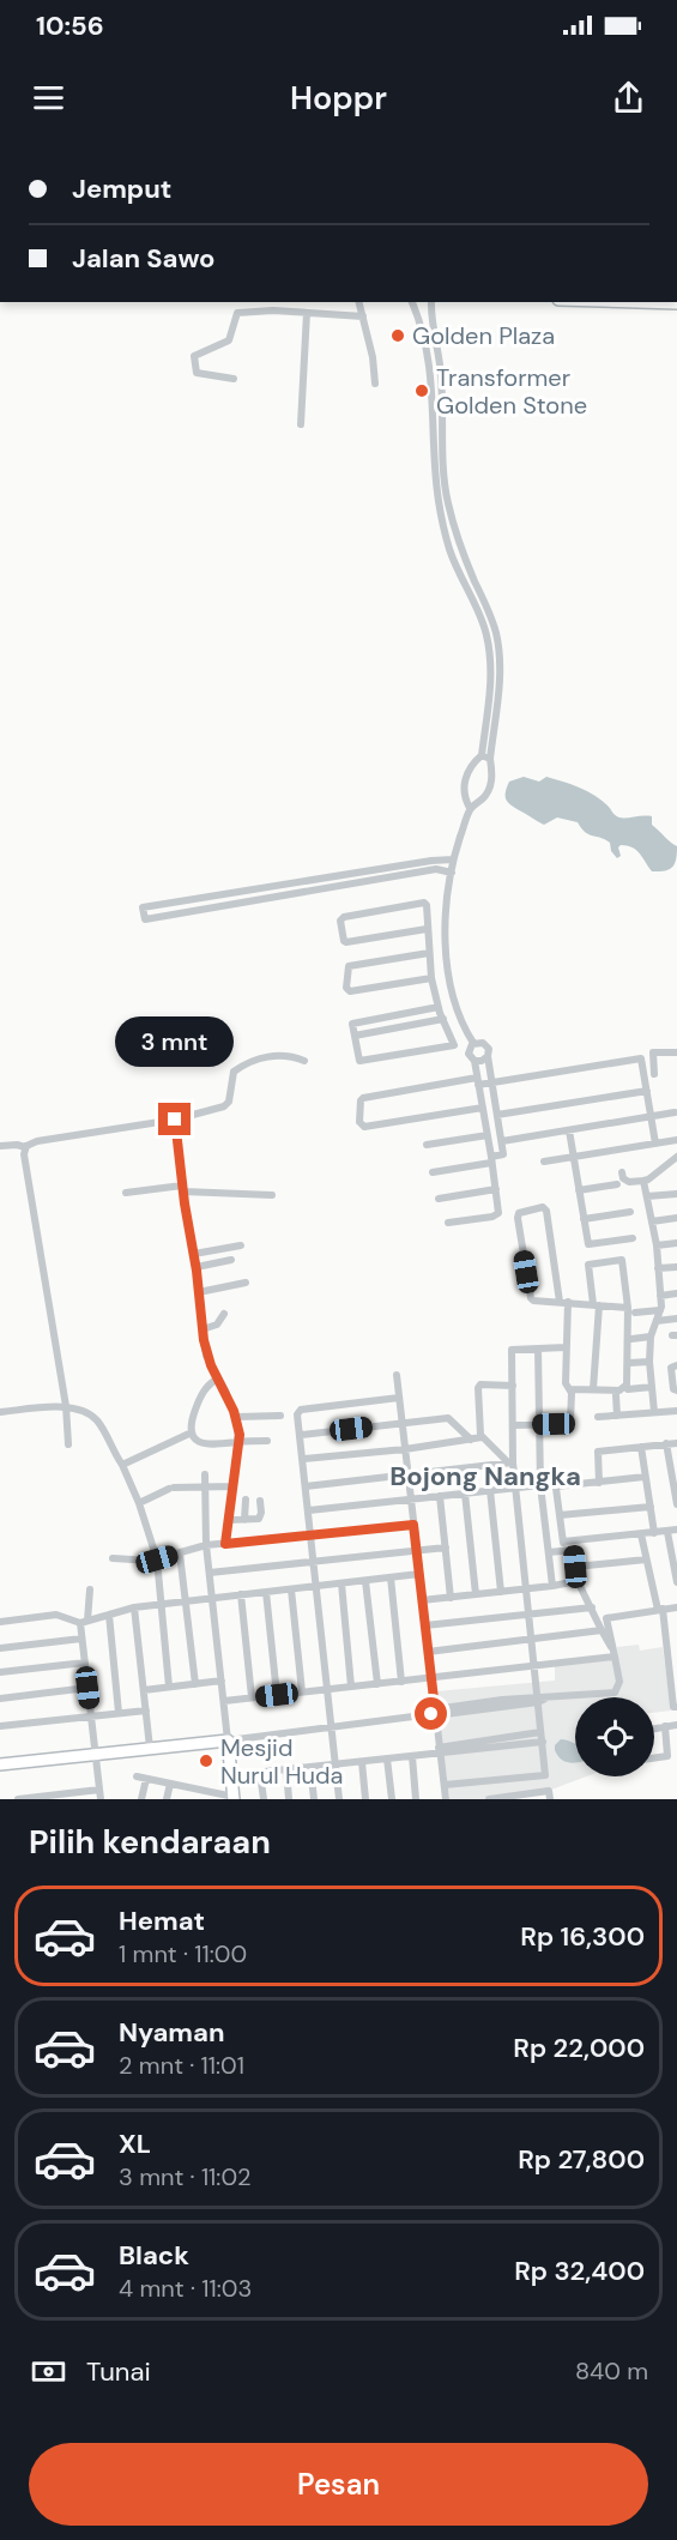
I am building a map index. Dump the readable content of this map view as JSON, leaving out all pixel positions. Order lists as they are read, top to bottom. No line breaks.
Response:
{"districts":["Bojong Nangka"],"places":["Golden Plaza","Transformer Golden Stone","Mesjid Nurul Huda"],"page":{"status":"10:56","header":"Hoppr","banner":["Jemput","Jalan Sawo"],"bubble":"3 mnt","heading":"Pilih kendaraan","list":[{"name":"Hemat","note":"1 mnt · 11:00","value":"Rp 16,300"},{"name":"Nyaman","note":"2 mnt · 11:01","value":"Rp 22,000"},{"name":"XL","note":"3 mnt · 11:02","value":"Rp 27,800"},{"name":"Black","note":"4 mnt · 11:03","value":"Rp 32,400"}],"pay":["Tunai","840 m"],"buttons":"Pesan"}}
